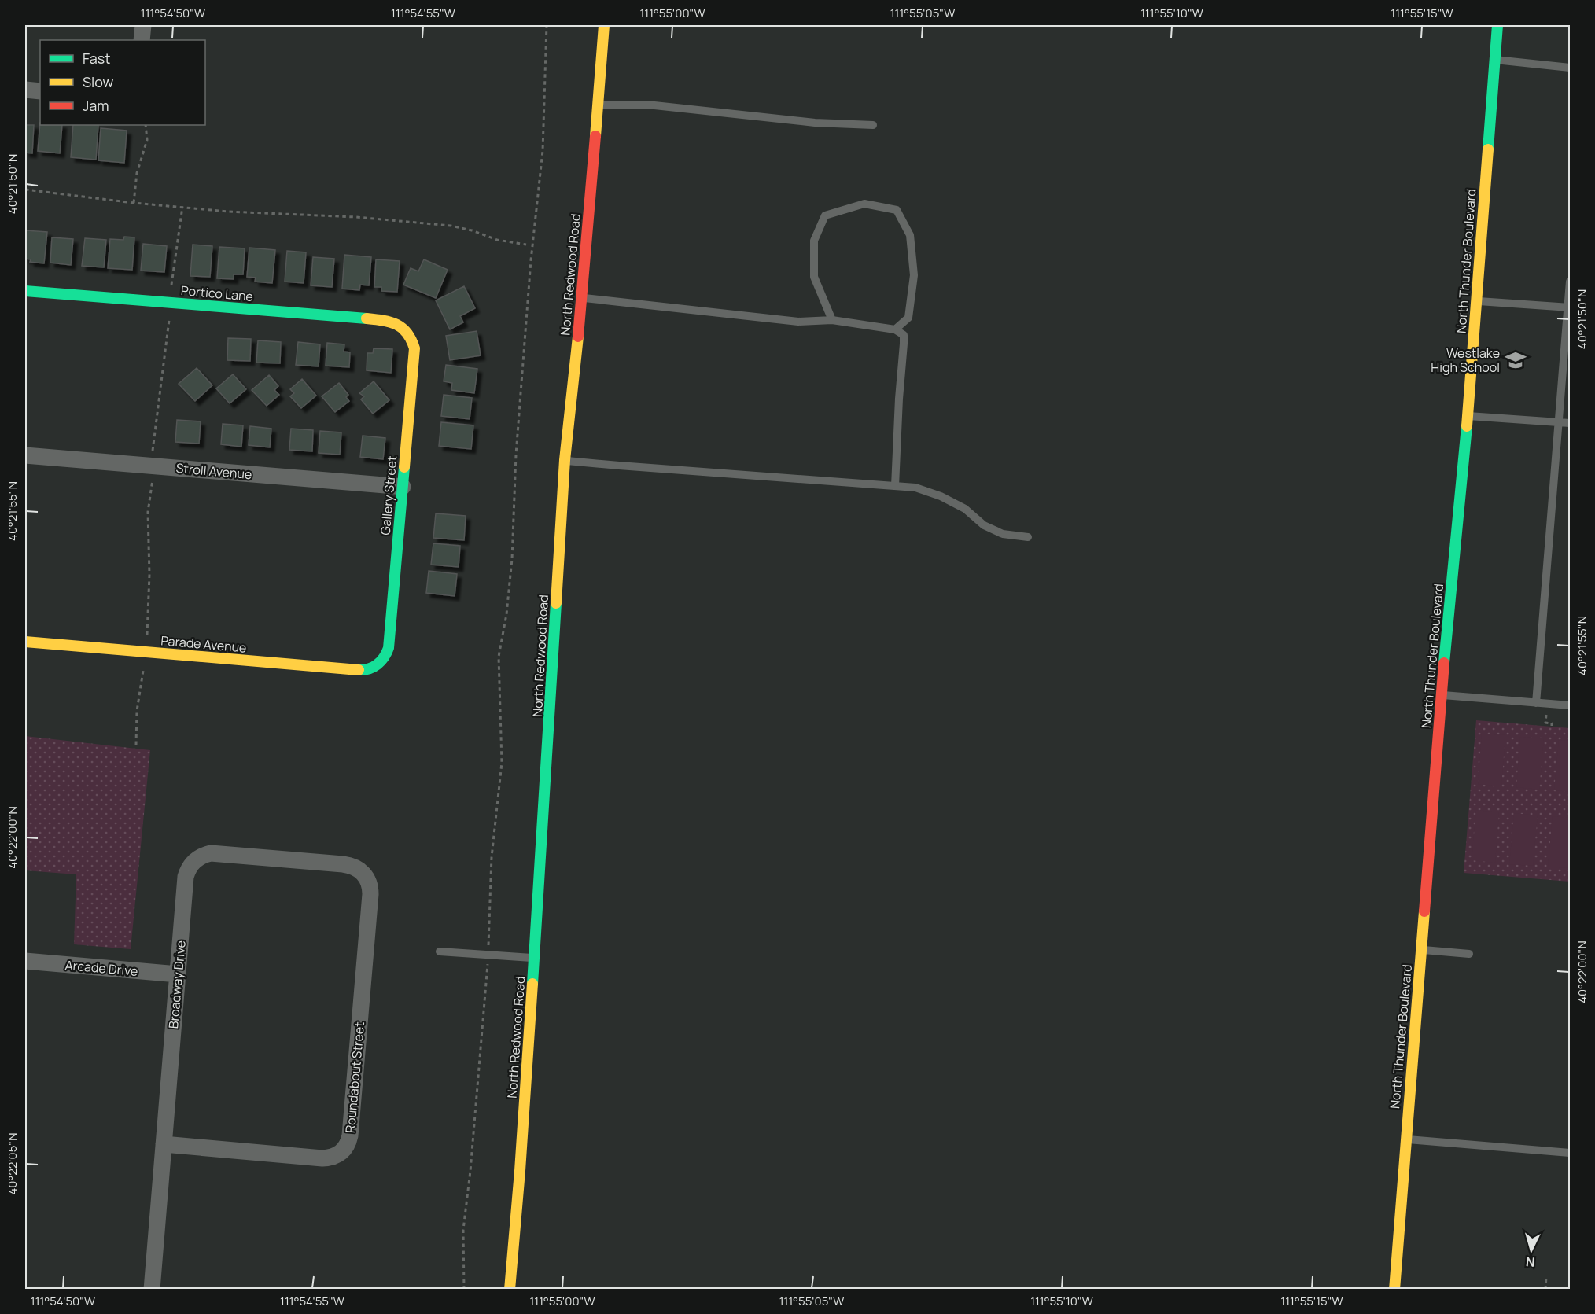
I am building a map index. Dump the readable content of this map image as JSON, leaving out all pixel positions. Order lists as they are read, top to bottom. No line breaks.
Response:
{"streets":{"street":["North Thunder Boulevard","North Redwood Road","Portico Lane","Stroll Avenue","Gallery Street","Parade Avenue","Arcade Drive","Broadway Drive","Roundabout Street"]},"crossings":[["Portico Lane","Gallery Street"],["Stroll Avenue","Gallery Street"],["Gallery Street","Parade Avenue"],["Arcade Drive","Broadway Drive"],["Broadway Drive","Roundabout Street"]],"places":{"school or university":["Westlake High School"]},"legend":["Fast","Slow","Jam"],"north":"bottom","coordinates":["111°54'50\"W","111°54'55\"W","111°55'00\"W","111°55'05\"W","111°55'10\"W","111°55'15\"W","40°21'50\"N","40°21'55\"N","40°22'00\"N","40°22'05\"N"]}
